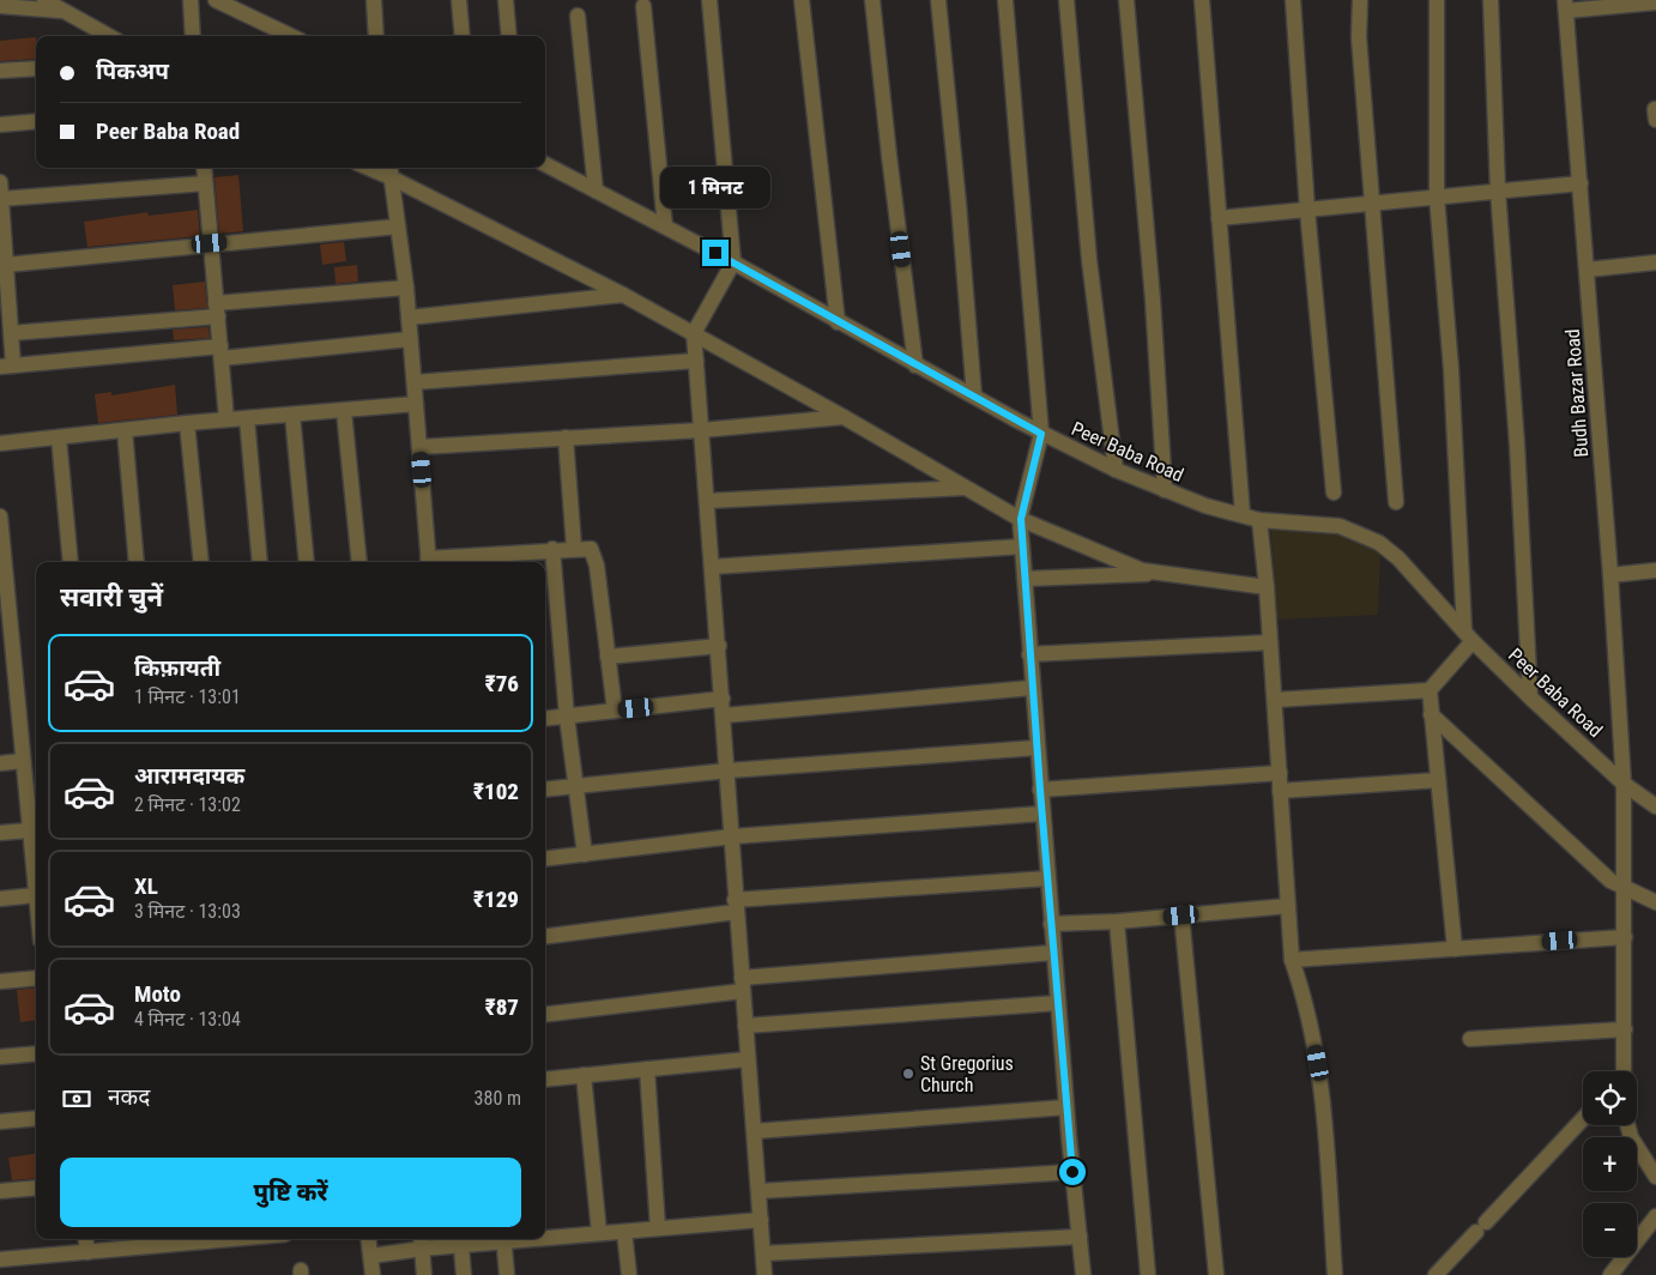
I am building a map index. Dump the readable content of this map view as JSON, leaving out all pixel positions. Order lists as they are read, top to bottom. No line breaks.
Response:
{"streets":{"street":["Budh Bazar Road","Peer Baba Road"]},"crossings":[["Budh Bazar Road","Peer Baba Road"]],"places":["St Gregorius Church"],"page":{"banner":["पिकअप","Peer Baba Road"],"bubble":"1 मिनट","heading":"सवारी चुनें","list":[{"name":"किफ़ायती","note":"1 मिनट · 13:01","value":"₹76"},{"name":"आरामदायक","note":"2 मिनट · 13:02","value":"₹102"},{"name":"XL","note":"3 मिनट · 13:03","value":"₹129"},{"name":"Moto","note":"4 मिनट · 13:04","value":"₹87"}],"pay":["नकद","380 m"],"map_buttons":["+","−"],"buttons":"पुष्टि करें"}}
